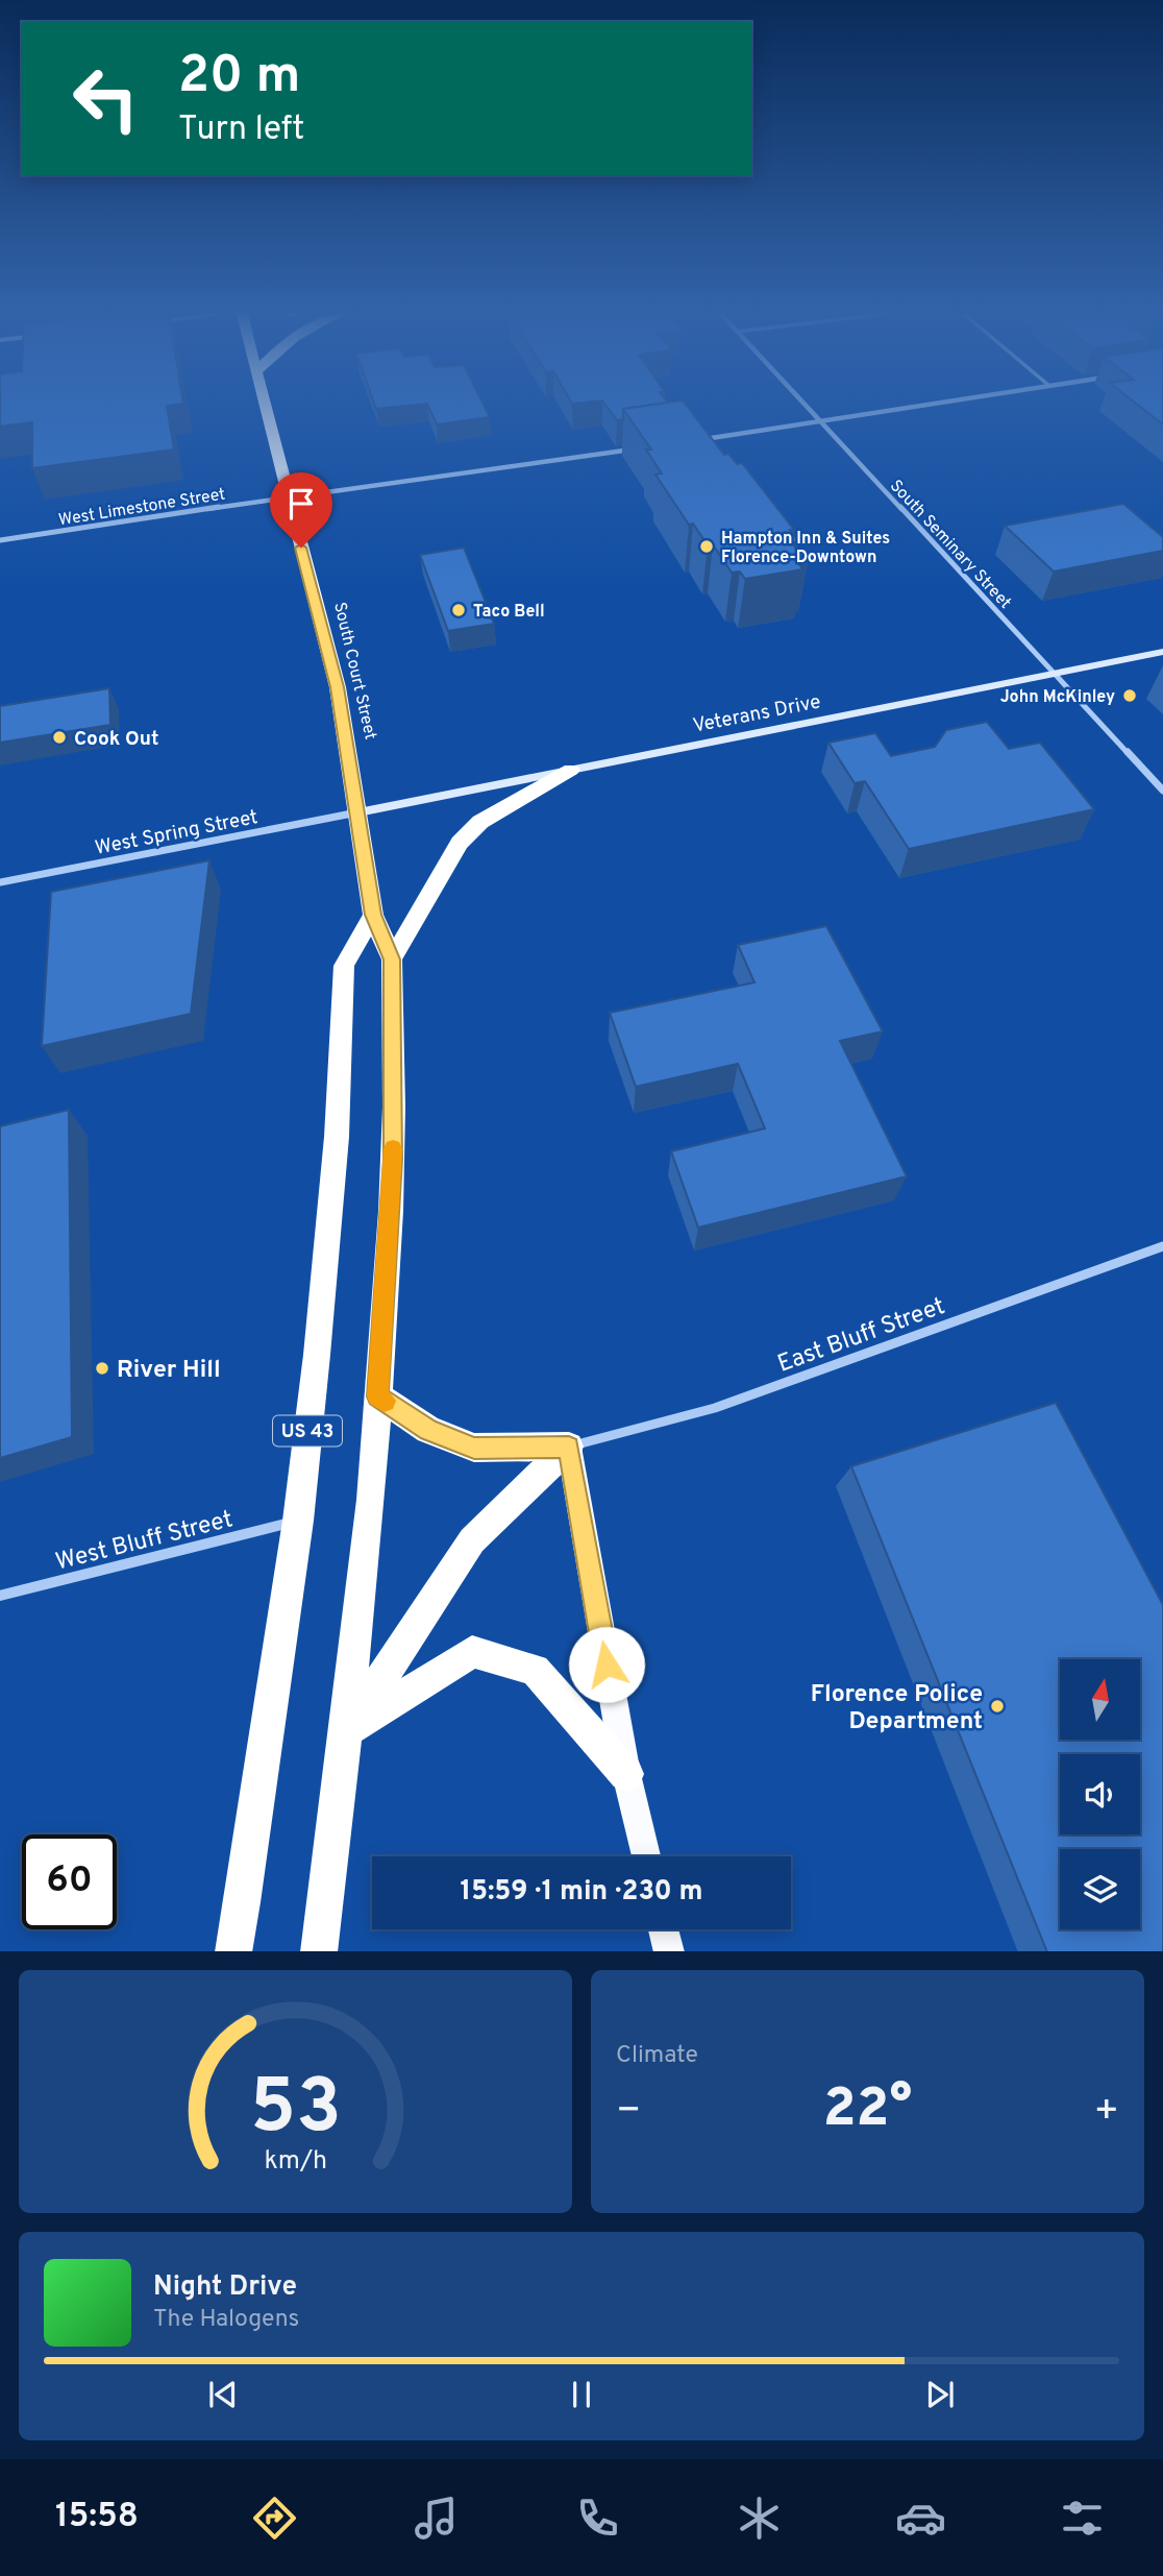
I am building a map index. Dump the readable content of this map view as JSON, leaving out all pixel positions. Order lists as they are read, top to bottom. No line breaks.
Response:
{"streets":{"highway":["South Court Street","US 43"],"main road":["Veterans Drive"],"street":["West Limestone Street","South Seminary Street","West Spring Street","East Bluff Street","West Bluff Street"]},"crossings":[["West Limestone Street","South Court Street"],["South Seminary Street","Veterans Drive"],["South Court Street","Veterans Drive"],["South Court Street","West Spring Street"],["South Court Street","US 43"],["Veterans Drive","West Spring Street"],["US 43","West Bluff Street"]],"places":["Hampton Inn & Suites Florence-Downtown","Taco Bell","John McKinley","Cook Out","River Hill","Florence Police Department"],"north":"top","page":{"turn":["20 m","Turn left"],"limit":"60","trip":"15:59 · 1 min · 230 m","tile":"Climate","heat":["−","22°","+"],"song":["Night Drive","The Halogens"],"tabs":"15:58","gauge":["53","km/h"]}}
